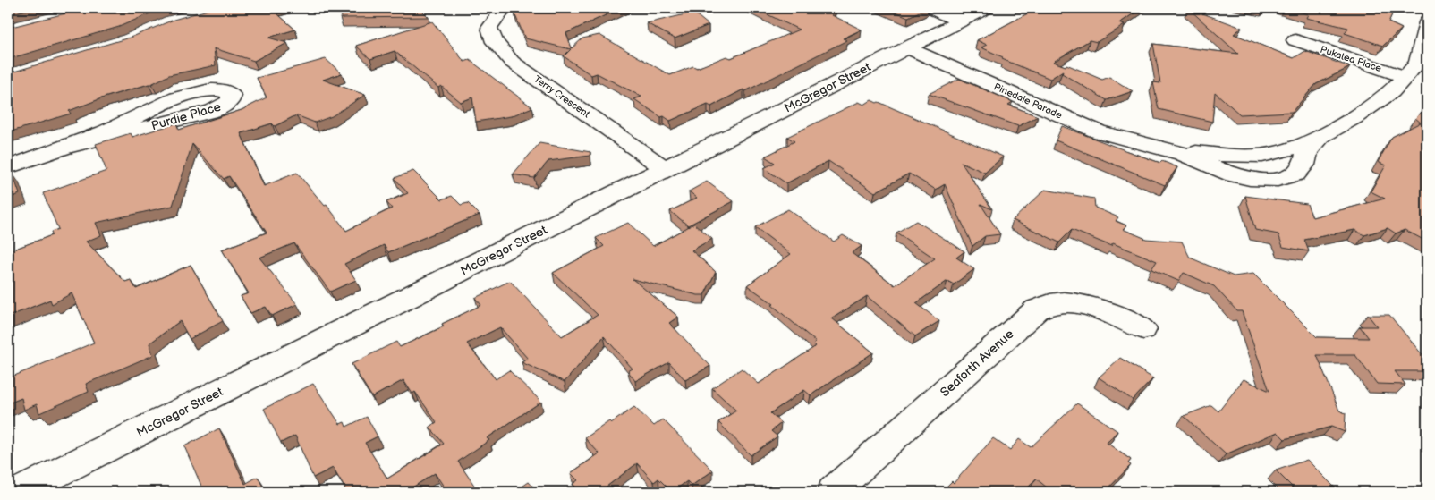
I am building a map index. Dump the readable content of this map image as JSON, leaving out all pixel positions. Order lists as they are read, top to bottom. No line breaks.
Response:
{"streets":{"street":["Pukatea Place","McGregor Street","Terry Crescent","Pinedale Parade","Purdie Place","Seaforth Avenue"]},"crossings":[["Pukatea Place","Pinedale Parade"],["McGregor Street","Terry Crescent"],["McGregor Street","Pinedale Parade"]]}
